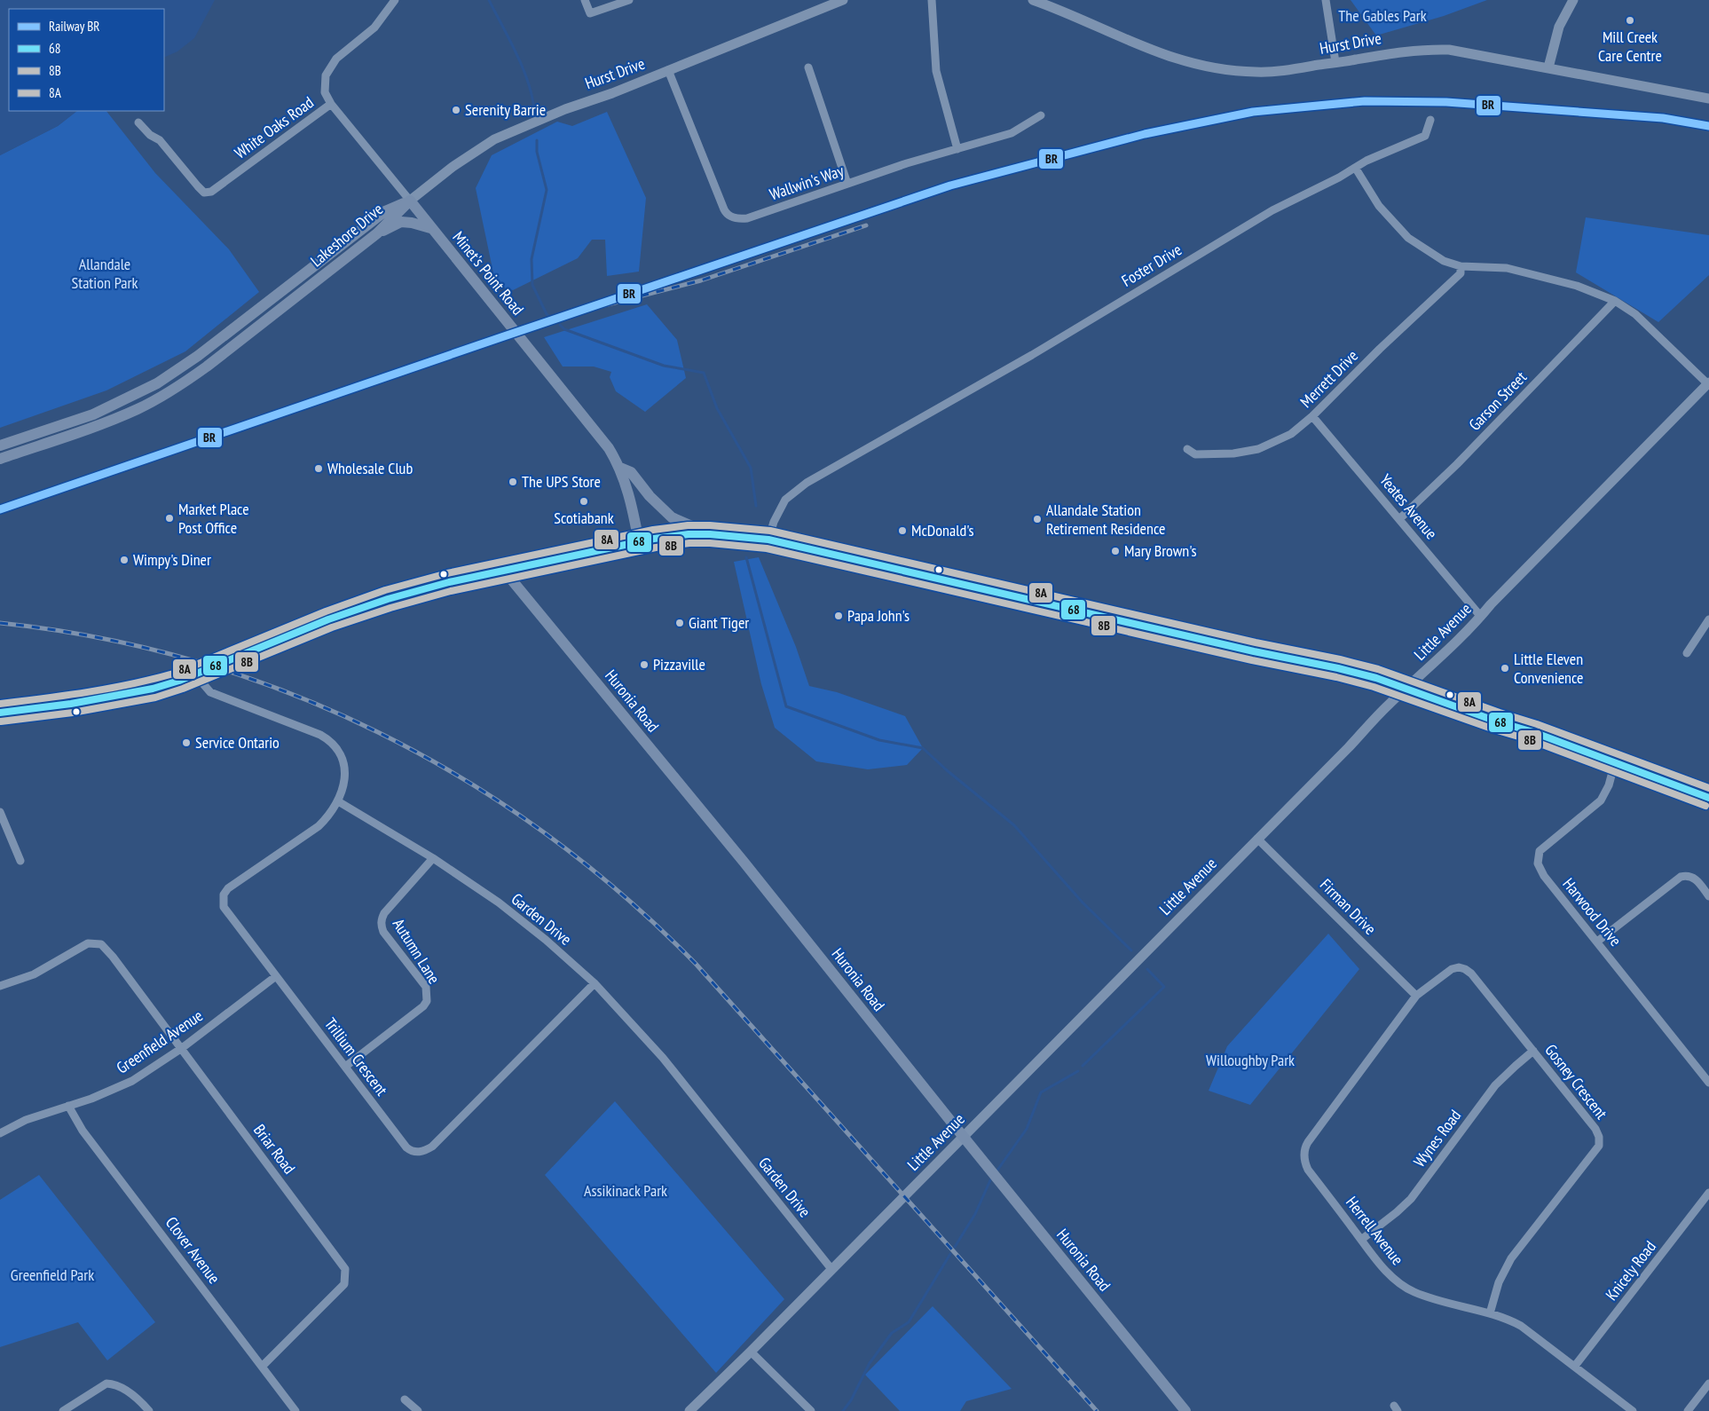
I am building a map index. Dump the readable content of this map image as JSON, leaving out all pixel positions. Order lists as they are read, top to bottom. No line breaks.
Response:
{"streets":{"main road":["Lakeshore Drive","Minet's Point Road","Huronia Road"],"street":["Hurst Drive","White Oaks Road","Wallwin's Way","Foster Drive","Merrett Drive","Garson Street","Yeates Avenue","Little Avenue","Firman Drive","Harwood Drive","Garden Drive","Autumn Lane","Greenfield Avenue","Trillium Crescent","Gosney Crescent","Wynes Road","Briar Road","Herrell Avenue","Clover Avenue","Knicely Road"]},"crossings":[["Hurst Drive","Wallwin's Way"],["Hurst Drive","Lakeshore Drive"],["Hurst Drive","Minet's Point Road"],["White Oaks Road","Minet's Point Road"],["Lakeshore Drive","Minet's Point Road"],["Merrett Drive","Yeates Avenue"],["Garson Street","Yeates Avenue"],["Yeates Avenue","Little Avenue"],["Little Avenue","Huronia Road"],["Little Avenue","Firman Drive"],["Little Avenue","Garden Drive"],["Firman Drive","Gosney Crescent"],["Firman Drive","Herrell Avenue"],["Garden Drive","Autumn Lane"],["Garden Drive","Trillium Crescent"],["Autumn Lane","Trillium Crescent"],["Greenfield Avenue","Trillium Crescent"],["Greenfield Avenue","Briar Road"],["Greenfield Avenue","Clover Avenue"],["Gosney Crescent","Wynes Road"],["Gosney Crescent","Herrell Avenue"],["Wynes Road","Herrell Avenue"],["Briar Road","Clover Avenue"],["Herrell Avenue","Knicely Road"]],"parks":["The Gables Park","Allandale Station Park","Willoughby Park","Assikinack Park","Greenfield Park"],"places":["Mill Creek Care Centre","Serenity Barrie","Wholesale Club","The UPS Store","Scotiabank","Market Place Post Office","Allandale Station Retirement Residence","McDonald's","Mary Brown's","Wimpy's Diner","Papa John's","Giant Tiger","Pizzaville","Little Eleven Convenience","Service Ontario"],"lines":["rail line BR","transit line 8A","transit line 68","transit line 8B"],"legend":["Railway BR","68","8B","8A"]}
